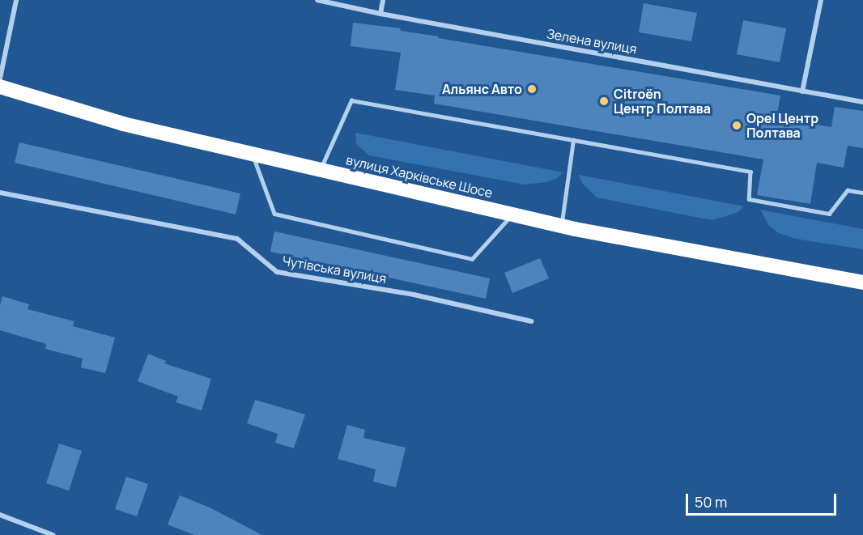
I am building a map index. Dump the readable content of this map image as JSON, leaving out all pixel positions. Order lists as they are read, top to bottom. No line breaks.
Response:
{"streets":{"highway":["вулиця Харківське Шосе"],"street":["Зелена вулиця","Чутівська вулиця"]},"places":["Альянс Авто","Citroën Центр Полтава","Opel Центр Полтава"],"scale_bar":"50 m"}
